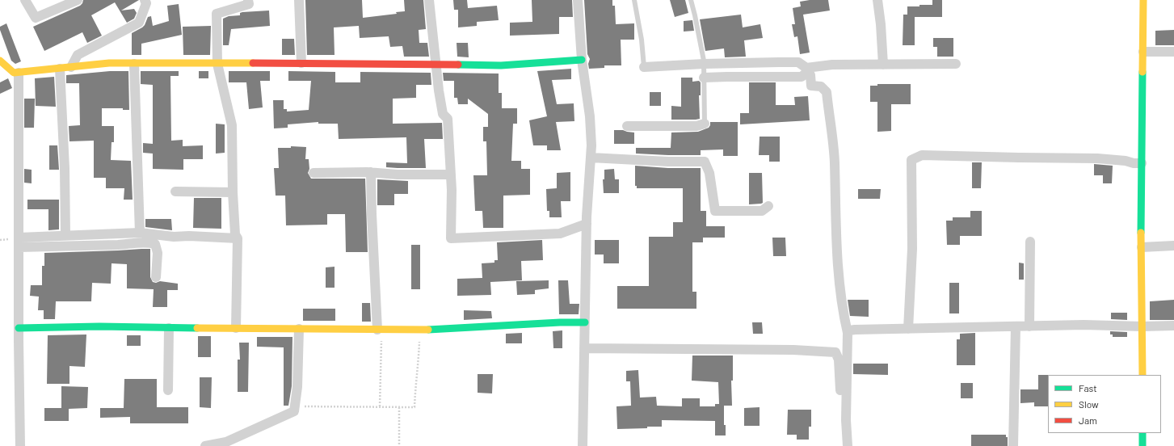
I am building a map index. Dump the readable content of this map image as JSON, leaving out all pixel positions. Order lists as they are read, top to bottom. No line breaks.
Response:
{"legend":["Fast","Slow","Jam"]}
